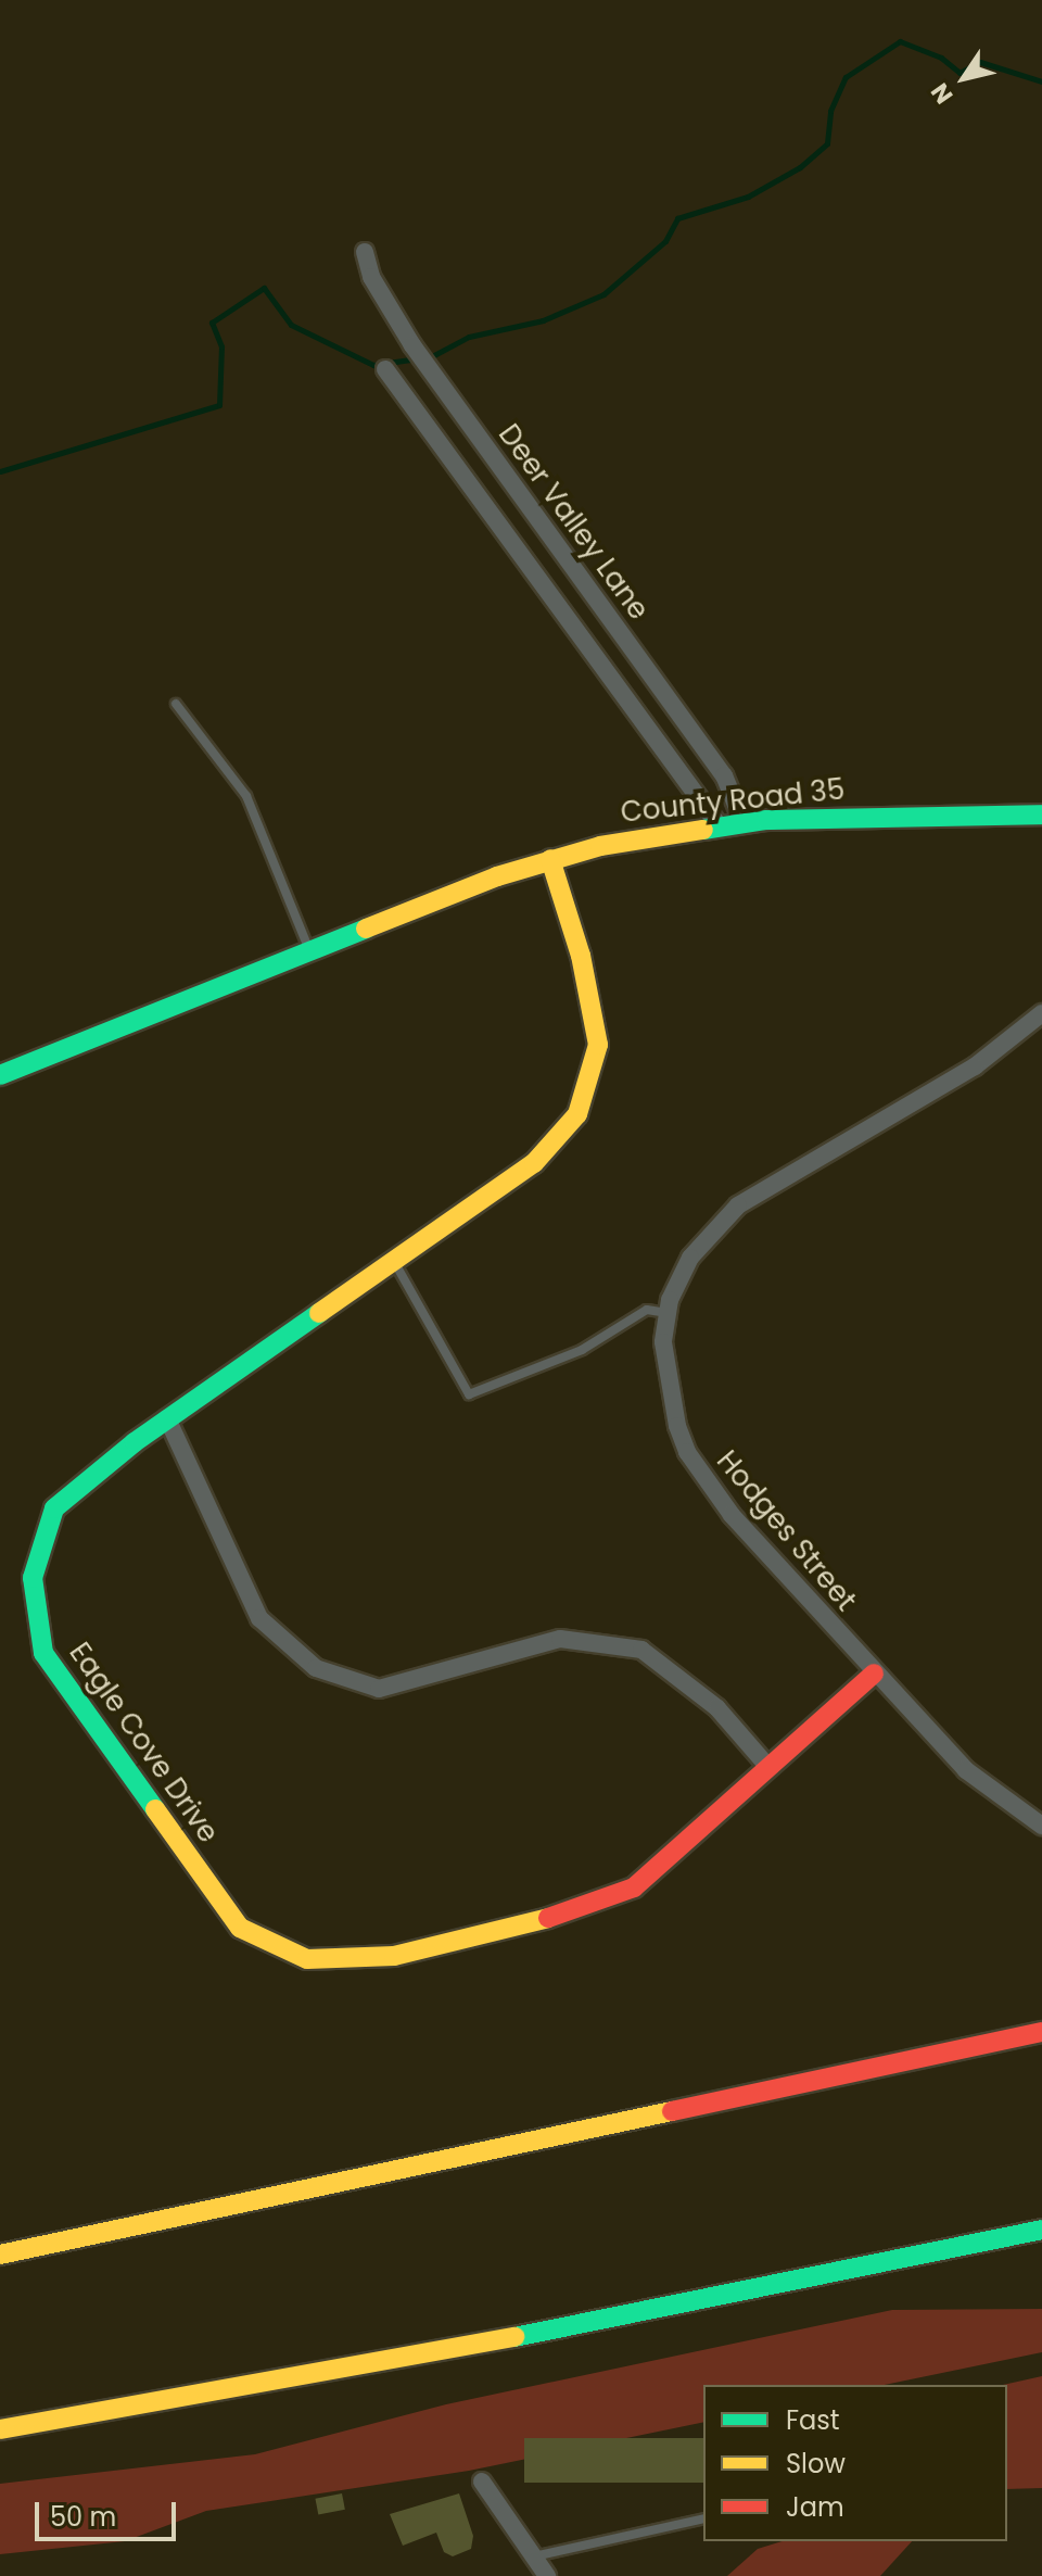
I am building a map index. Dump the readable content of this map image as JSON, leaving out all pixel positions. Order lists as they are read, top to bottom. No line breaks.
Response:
{"streets":{"main road":["County Road 35","Eagle Cove Drive"],"street":["Deer Valley Lane","Hodges Street"]},"crossings":[["Deer Valley Lane","County Road 35"],["County Road 35","Eagle Cove Drive"],["Hodges Street","Eagle Cove Drive"]],"legend":["Fast","Slow","Jam"],"scale_bar":"50 m","north":"bottom left"}
